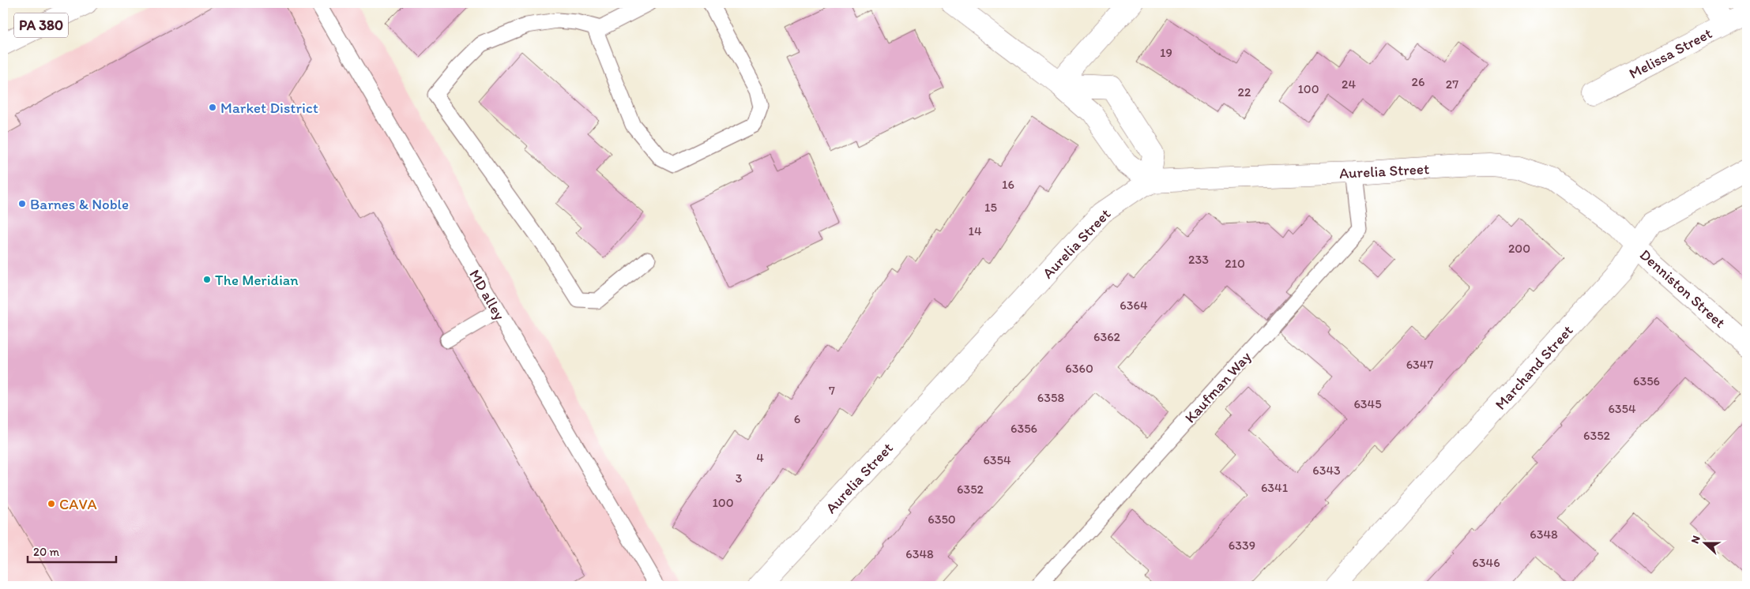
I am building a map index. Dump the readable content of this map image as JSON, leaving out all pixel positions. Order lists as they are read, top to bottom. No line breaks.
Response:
{"streets":{"street":["PA 380","Melissa Street","Aurelia Street","Denniston Street","Marchand Street"],"lane":["MD alley","Kaufman Way"]},"crossings":[["Aurelia Street","Denniston Street"],["Aurelia Street","Marchand Street"],["Aurelia Street","Kaufman Way"],["Denniston Street","Marchand Street"]],"places":["Market District","Barnes & Noble","The Meridian","CAVA"],"house_numbers":["19","26","24","27","100","22","16","15","14","200","233","210","6364","6362","6347","6360","6356","7","6358","6345","6354","6","6356","6352","4","6354","6343","3","6341","6352","100","6350","6348","6339","6348","6346"],"scale_bar":"20 m","north":"left"}
